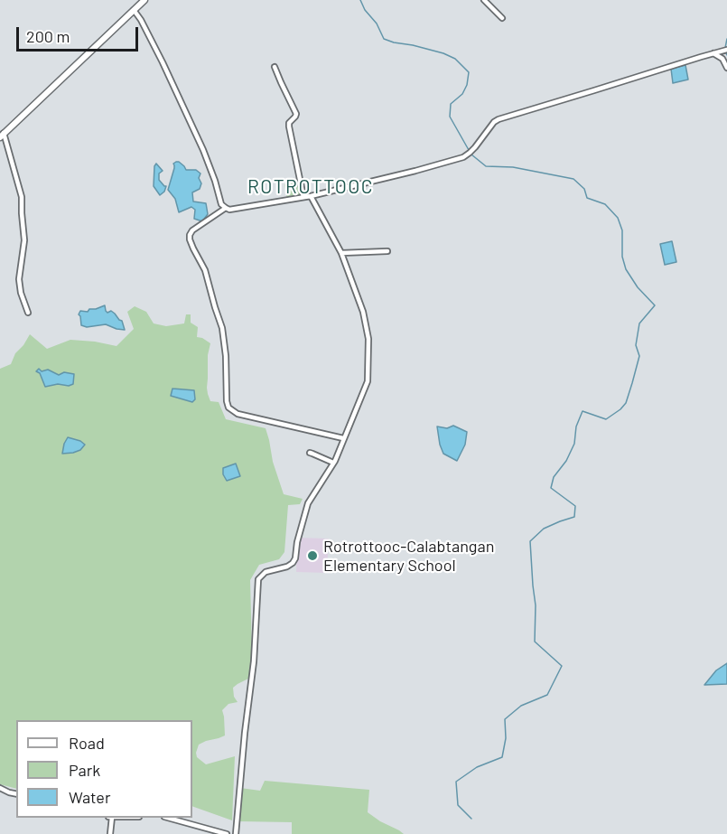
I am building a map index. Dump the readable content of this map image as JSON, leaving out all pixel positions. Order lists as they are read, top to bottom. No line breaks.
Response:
{"districts":["ROTROTTOOC"],"places":["Rotrottooc-Calabtangan Elementary School"],"legend":["Road","Park","Water"],"scale_bar":"200 m"}
